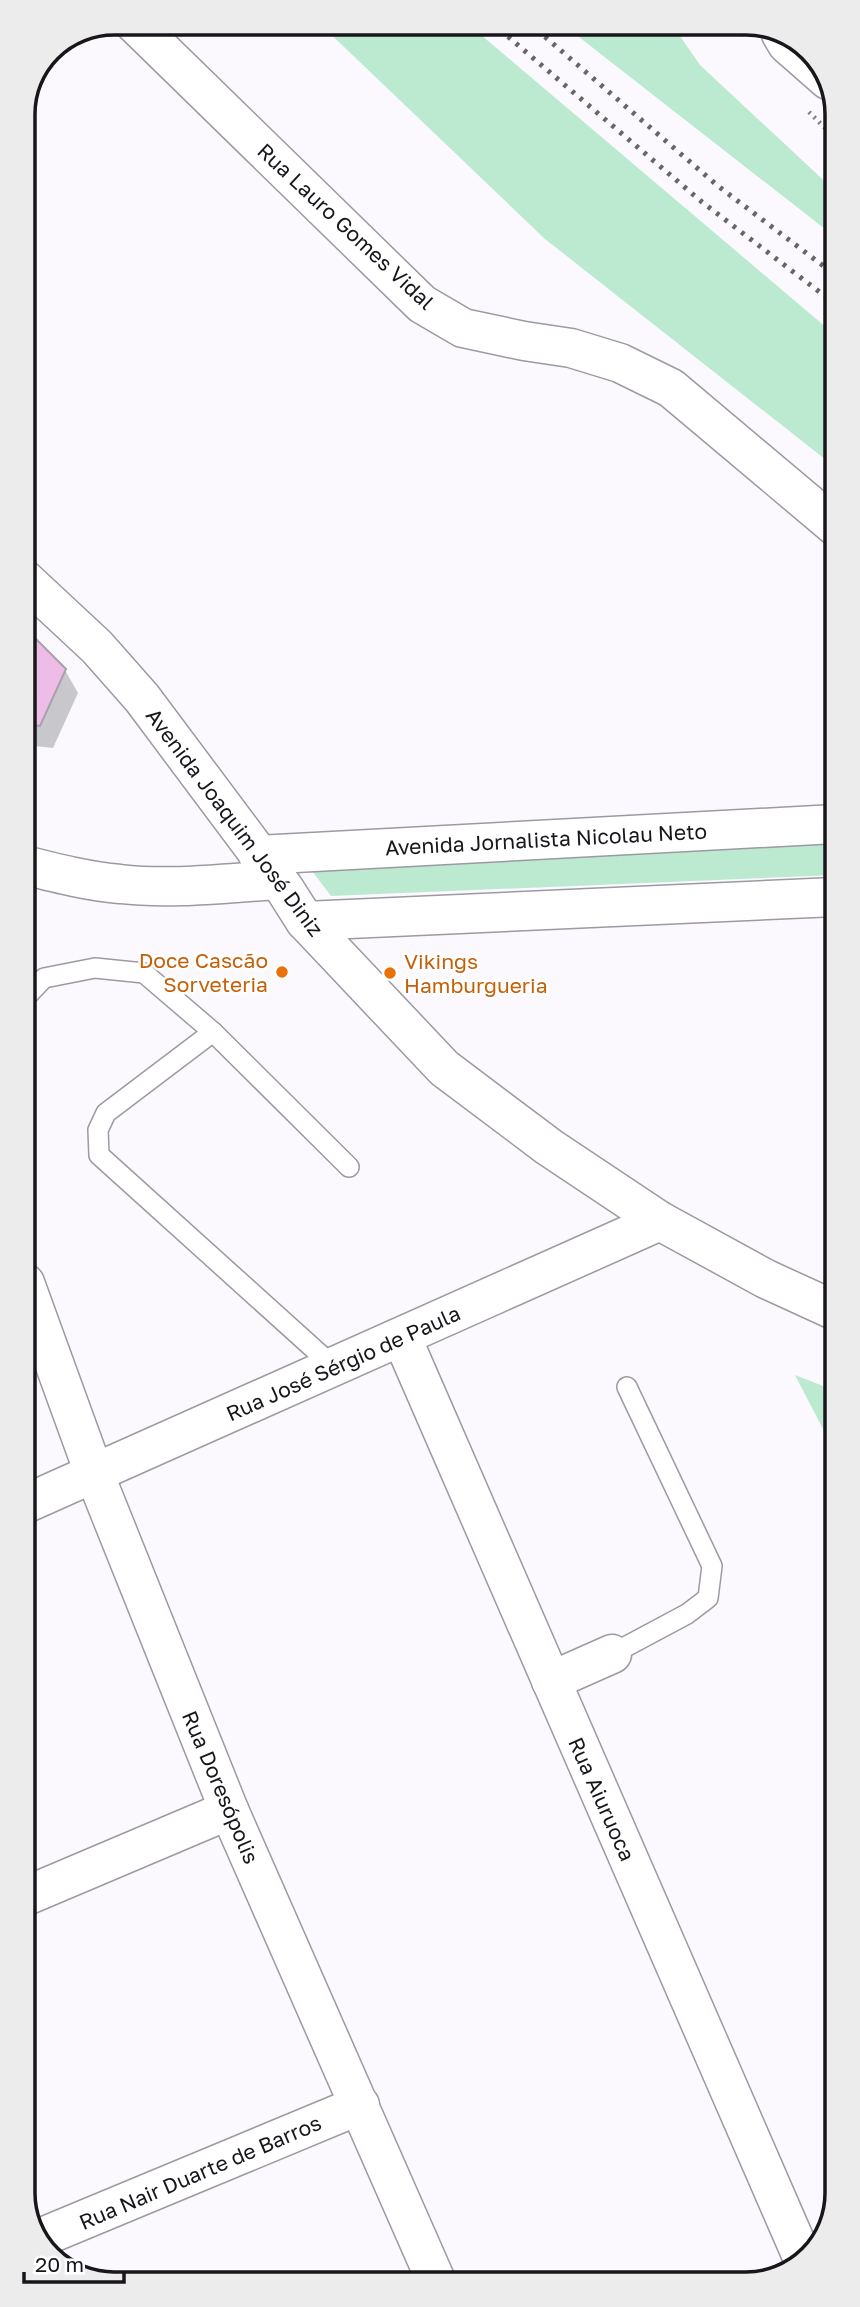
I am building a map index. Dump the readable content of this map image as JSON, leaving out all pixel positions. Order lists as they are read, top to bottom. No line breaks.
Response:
{"streets":{"street":["Rua Lauro Gomes Vidal","Avenida Joaquim José Diniz","Avenida Jornalista Nicolau Neto","Rua José Sérgio de Paula","Rua Doresópolis","Rua Aiuruoca","Rua Nair Duarte de Barros"]},"crossings":[["Avenida Joaquim José Diniz","Avenida Jornalista Nicolau Neto"],["Avenida Joaquim José Diniz","Rua José Sérgio de Paula"],["Rua José Sérgio de Paula","Rua Doresópolis"],["Rua José Sérgio de Paula","Rua Aiuruoca"],["Rua Doresópolis","Rua Nair Duarte de Barros"]],"places":["Doce Cascão Sorveteria","Vikings Hamburgueria"],"scale_bar":"20 m"}
